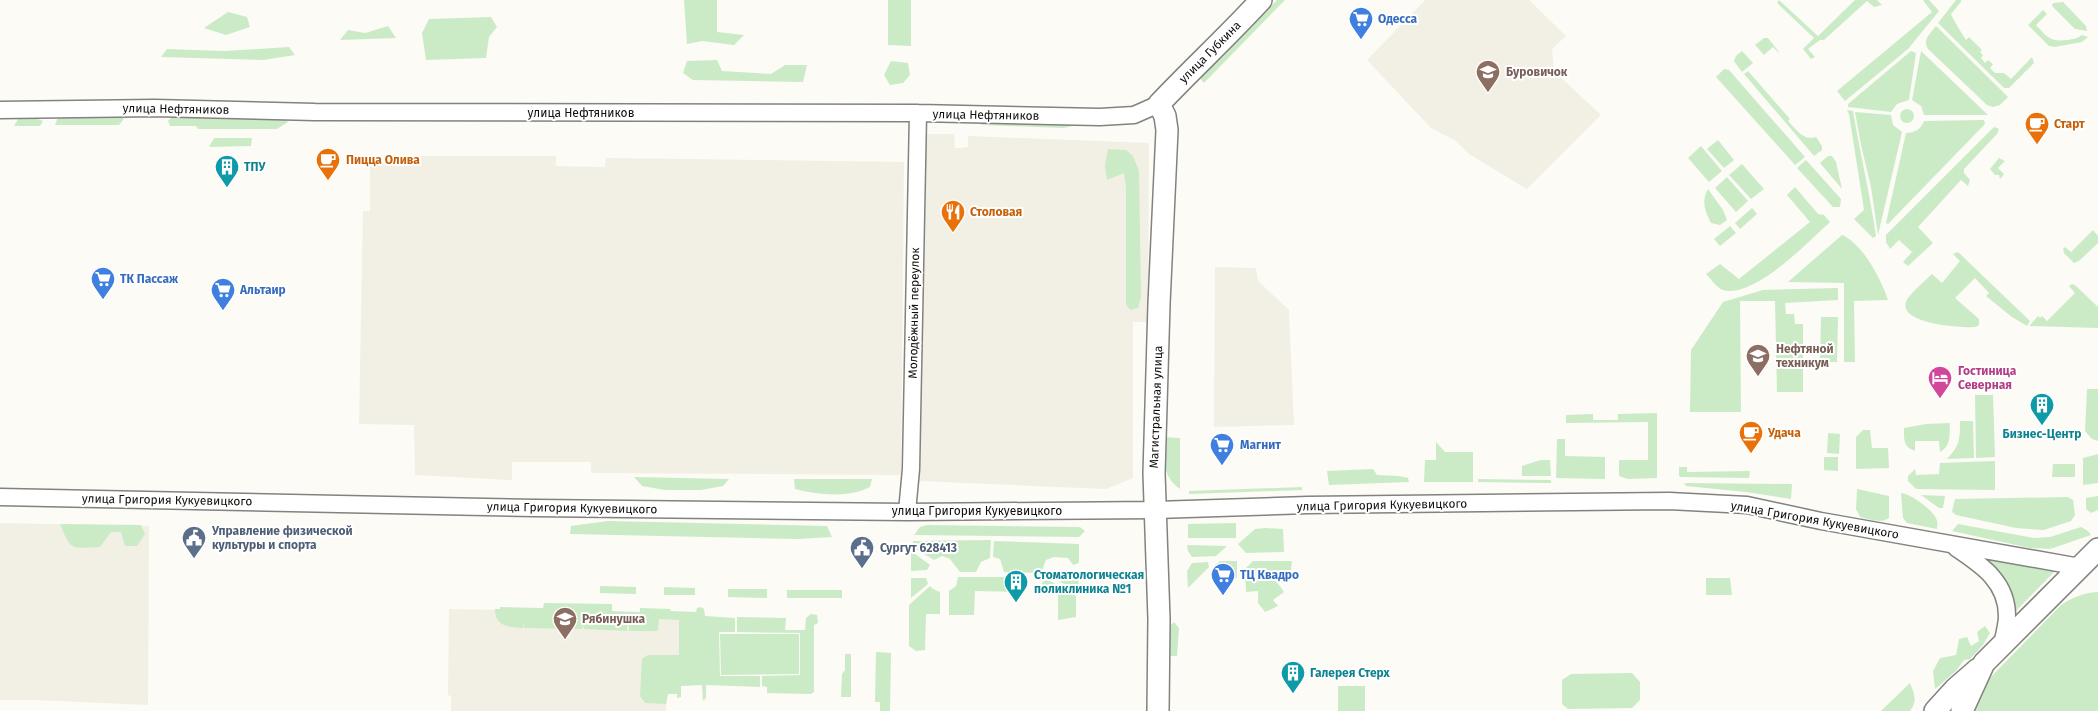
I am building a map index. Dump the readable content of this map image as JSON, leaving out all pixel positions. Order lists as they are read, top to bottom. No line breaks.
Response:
{"streets":{"main road":["улица Губкина","Магистральная улица"],"street":["улица Нефтяников","Молодёжный переулок","улица Григория Кукуевицкого"]},"crossings":[["улица Губкина","улица Нефтяников"],["улица Губкина","Магистральная улица"],["улица Нефтяников","Молодёжный переулок"],["улица Нефтяников","Магистральная улица"],["Молодёжный переулок","улица Григория Кукуевицкого"],["Магистральная улица","улица Григория Кукуевицкого"]],"places":{"supermarket":["Одесса","ТК Пассаж","Альтаир","Магнит","ТЦ Квадро"],"school or university":["Буровичок","Нефтяной техникум","Рябинушка"],"cafe":["Старт","Пицца Олива","Удача"],"building":["ТПУ","Бизнес-Центр","Стоматологическая поликлиника №1","Галерея Стерх"],"restaurant":["Столовая"],"hotel":["Гостиница Северная"],"public building":["Управление физической культуры и спорта","Сургут 628413"]}}
